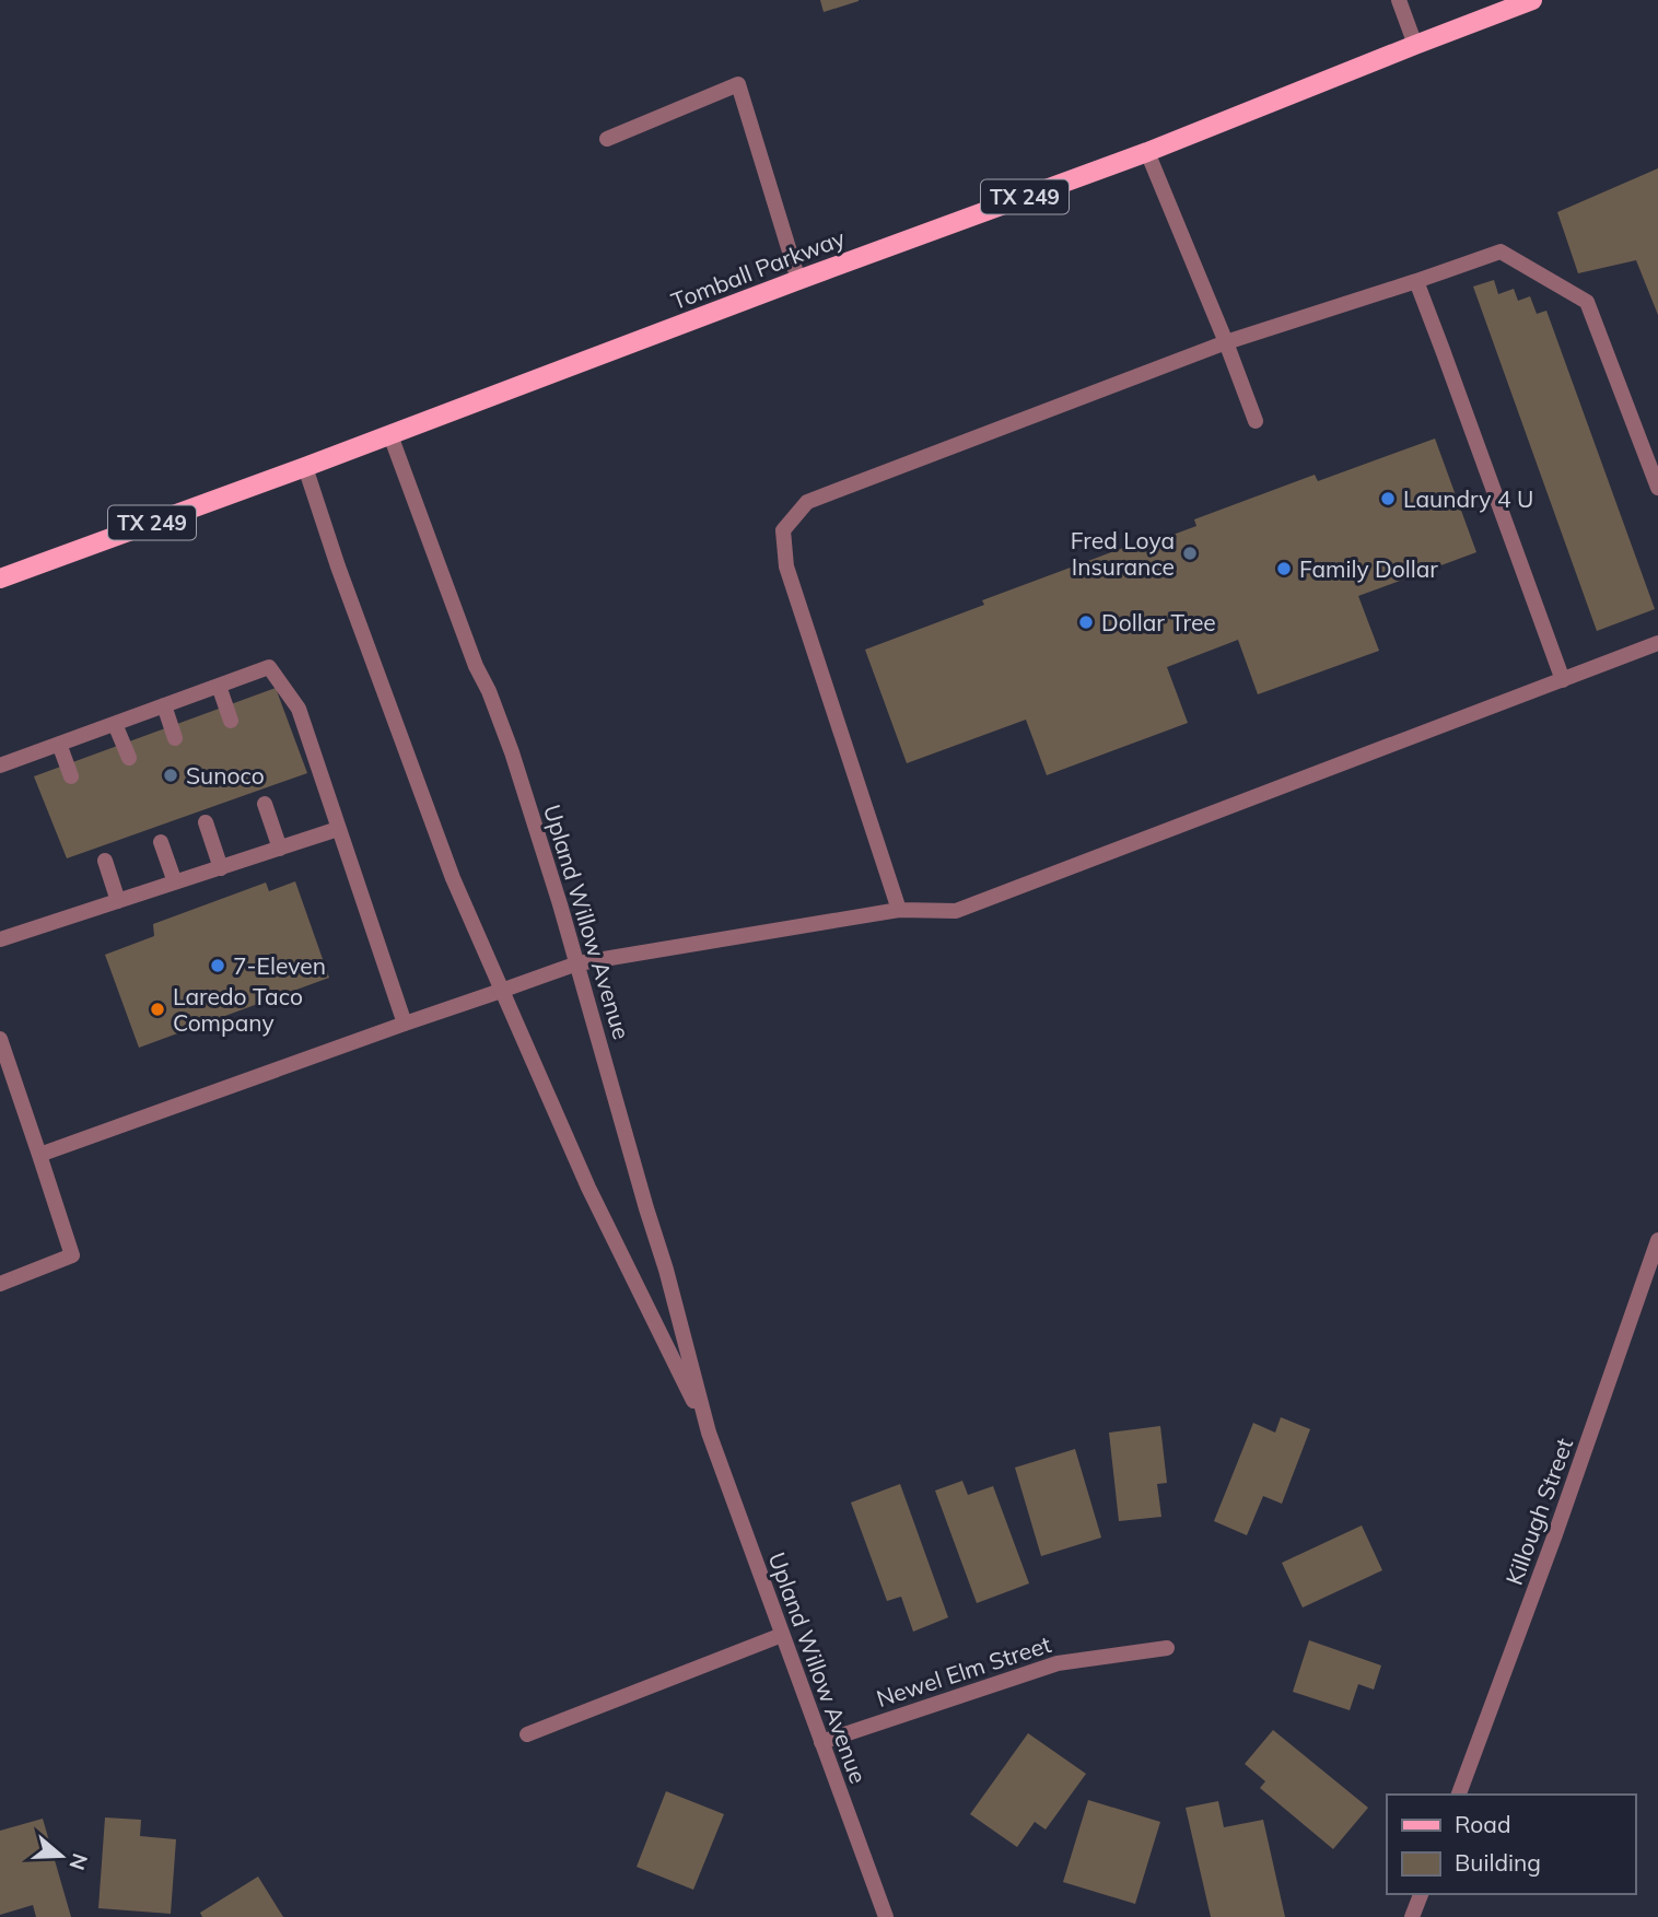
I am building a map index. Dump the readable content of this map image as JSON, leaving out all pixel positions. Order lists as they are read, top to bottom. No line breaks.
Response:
{"streets":{"main road":["TX 249","Tomball Parkway"],"street":["Upland Willow Avenue","Killough Street","Newel Elm Street"]},"crossings":[["Tomball Parkway","Upland Willow Avenue"],["Upland Willow Avenue","Newel Elm Street"]],"places":["Laundry 4 U","Fred Loya Insurance","Family Dollar","Dollar Tree","Sunoco","7-Eleven","Laredo Taco Company"],"legend":["Road","Building"],"north":"right"}
